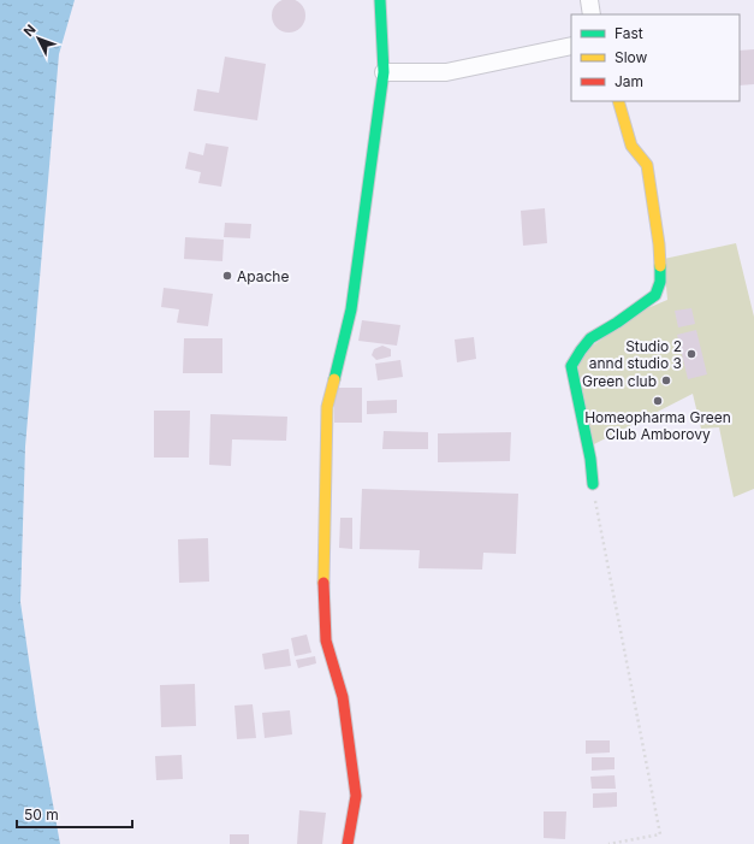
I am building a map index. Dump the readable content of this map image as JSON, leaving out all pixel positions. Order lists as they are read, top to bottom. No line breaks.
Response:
{"places":["Apache","Studio 2 annd studio 3","Green club","Homeopharma Green Club Amborovy"],"legend":["Fast","Slow","Jam"],"scale_bar":"50 m","north":"top left"}
